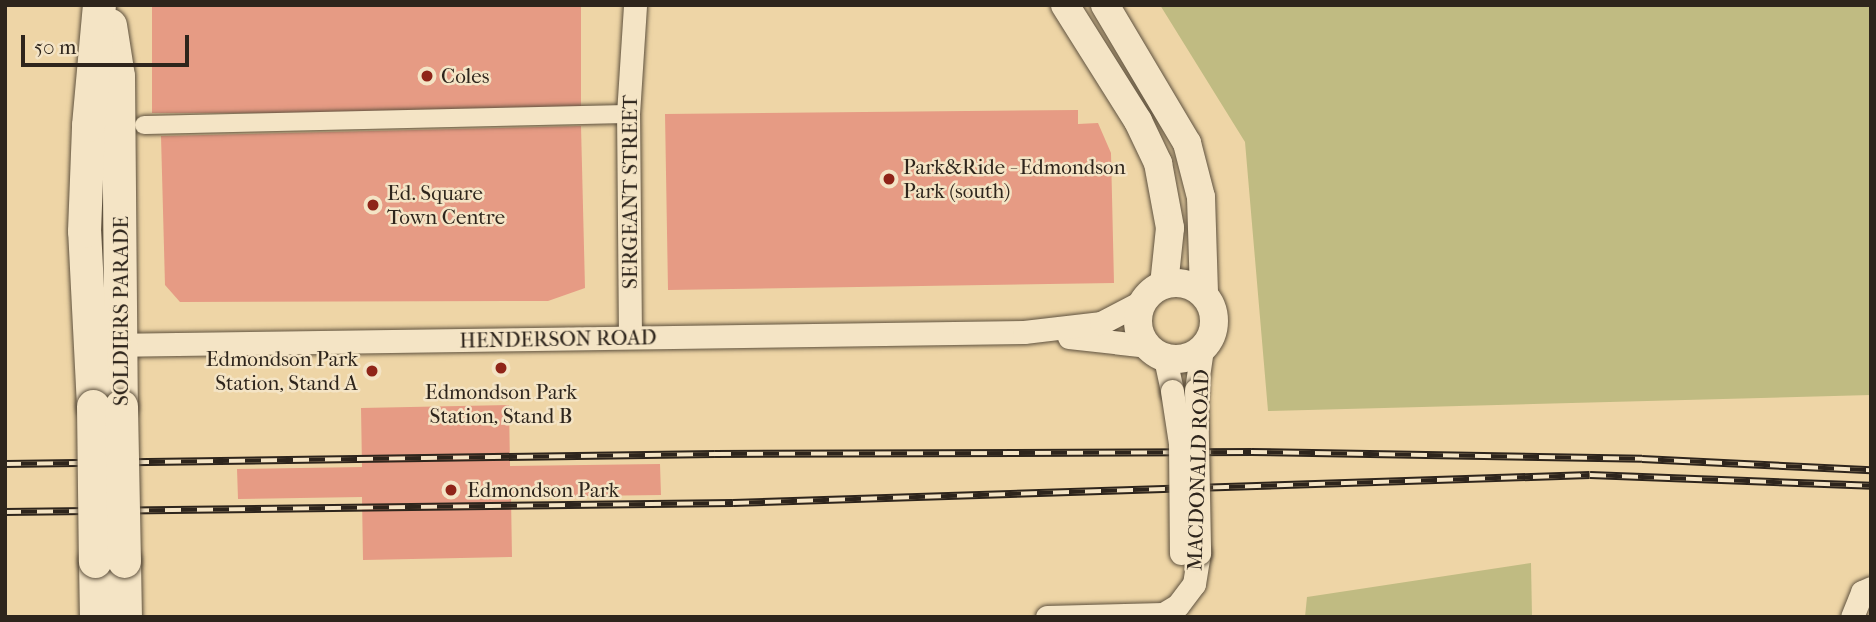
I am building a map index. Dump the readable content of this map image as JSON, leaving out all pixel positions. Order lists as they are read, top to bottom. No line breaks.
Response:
{"streets":{"main road":["SOLDIERS PARADE"],"street":["SERGEANT STREET","HENDERSON ROAD","MACDONALD ROAD"]},"crossings":[["SERGEANT STREET","HENDERSON ROAD"],["SOLDIERS PARADE","HENDERSON ROAD"],["HENDERSON ROAD","MACDONALD ROAD"]],"places":["Coles","Park&Ride - Edmondson Park (south)","Ed. Square Town Centre","Edmondson Park Station, Stand B","Edmondson Park Station, Stand A","Edmondson Park"],"scale_bar":"50 m"}
